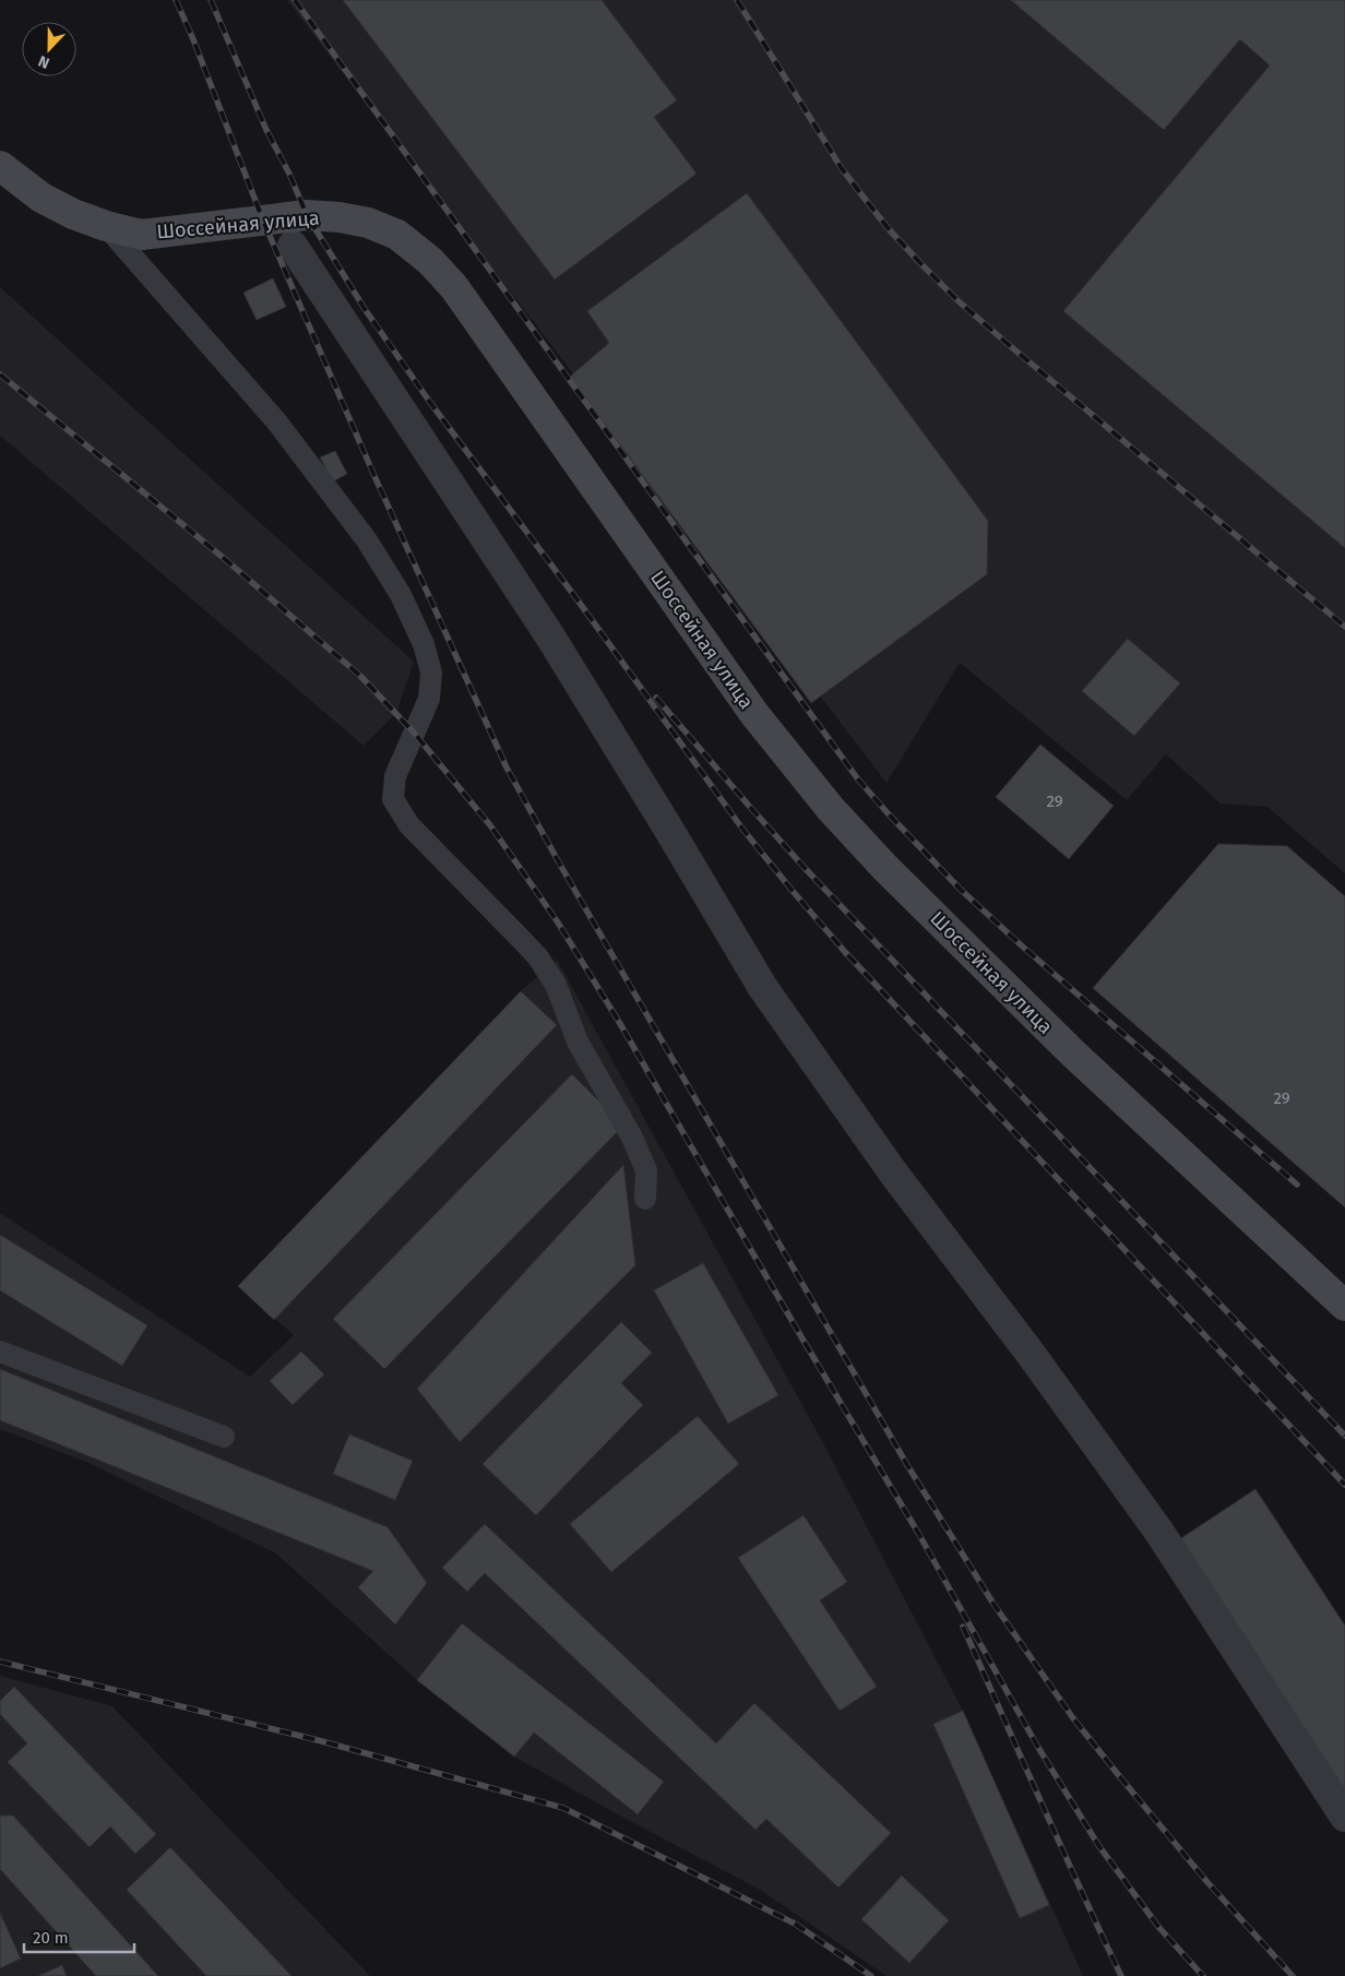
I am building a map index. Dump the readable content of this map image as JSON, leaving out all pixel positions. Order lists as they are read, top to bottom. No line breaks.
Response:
{"streets":{"street":["Шоссейная улица"]},"house_numbers":["29","29"],"scale_bar":"20 m","north":"bottom"}
